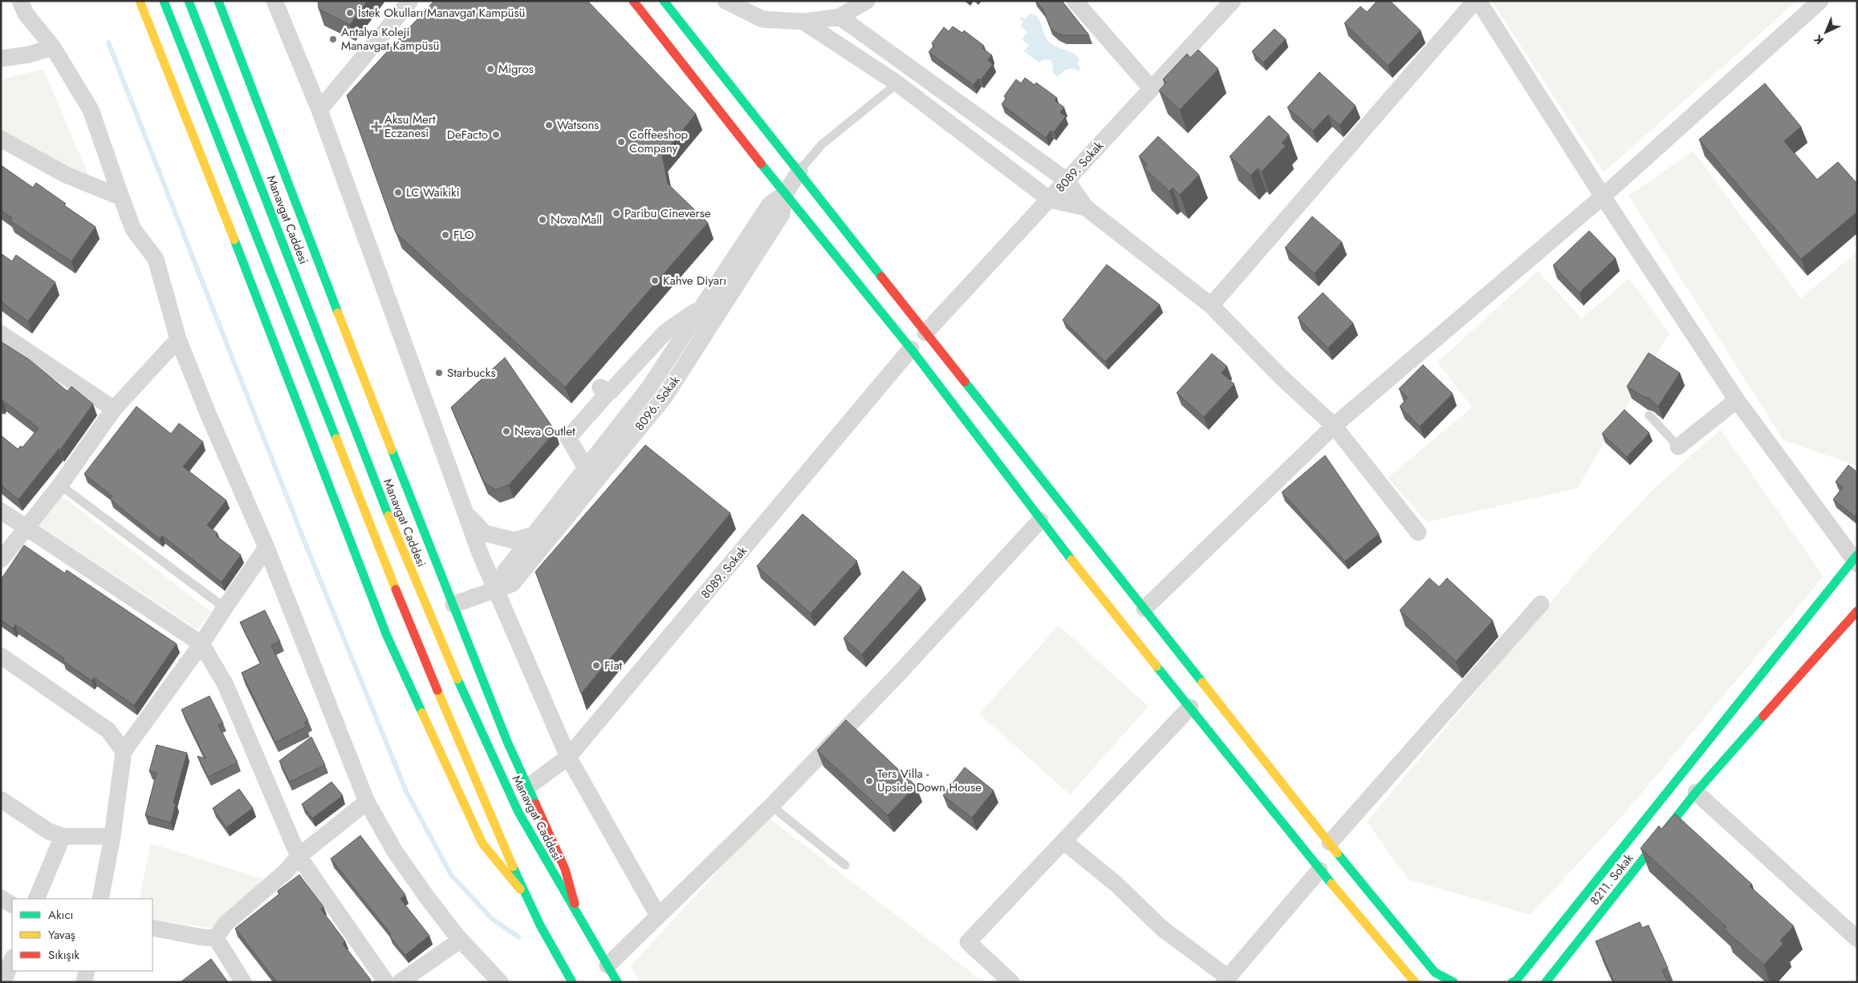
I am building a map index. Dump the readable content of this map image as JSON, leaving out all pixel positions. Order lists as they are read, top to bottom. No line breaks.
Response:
{"streets":{"main road":["Manavgat Caddesi","8211. Sokak"],"street":["8089. Sokak","8096. Sokak"]},"places":{"other":["İstek Okulları Manavgat Kampüsü","Antalya Koleji Manavgat Kampüsü","Migros","Watsons","DeFacto","Coffeeshop Company","LC Waikiki","Paribu Cineverse","Nova Mall","FLO","Kahve Diyarı","Starbucks","Neva Outlet","Fiat","Ters Villa - Upside Down House"],"health":["Aksu Mert Eczanesi"]},"legend":["Akıcı","Yavaş","Sıkışık"],"north":"bottom left"}
